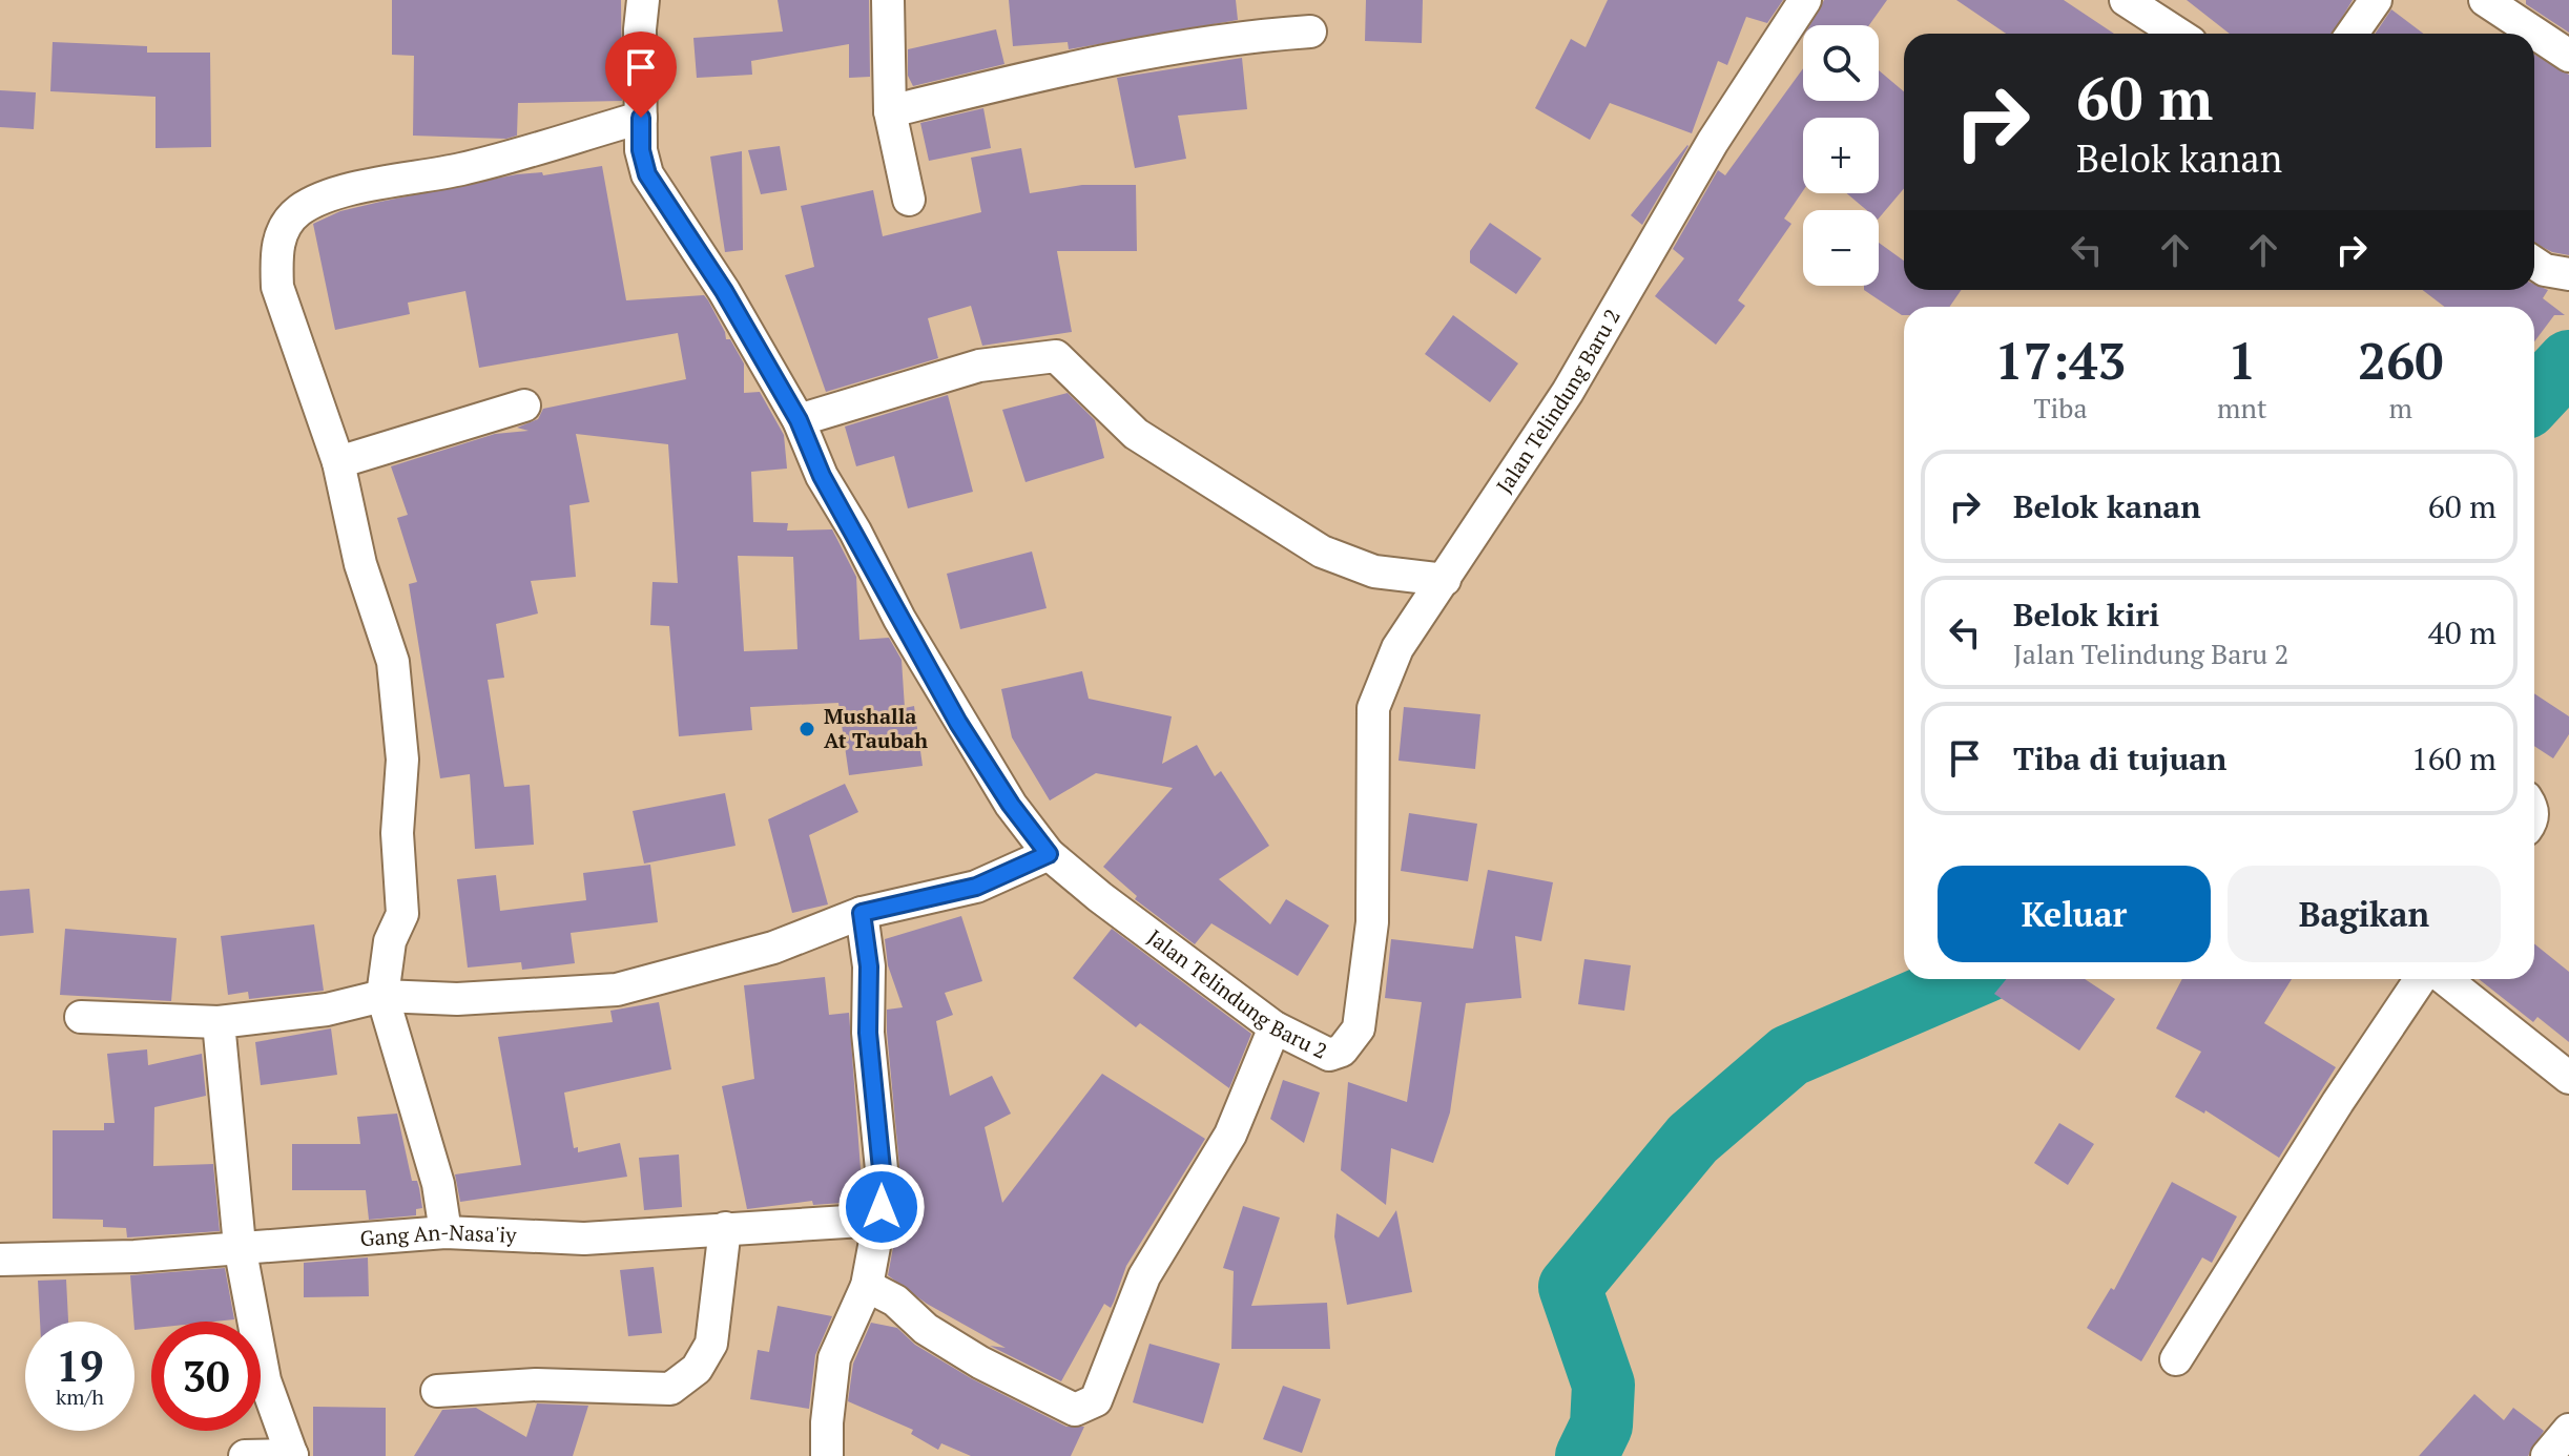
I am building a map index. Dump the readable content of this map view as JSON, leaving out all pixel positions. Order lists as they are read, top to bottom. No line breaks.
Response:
{"streets":{"street":["Jalan Telindung Baru 2","Gang An-Nasa'iy"]},"places":["Mushalla At Taubah"],"page":{"map_buttons":["+","−"],"turn":["60 m","Belok kanan"],"eta":["17:43","Tiba","1","mnt","260","m"],"list":[{"name":"Belok kanan","value":"60 m"},{"name":"Belok kiri","note":"Jalan Telindung Baru 2","value":"40 m"},{"name":"Tiba di tujuan","value":"160 m"}],"buttons":["Keluar","Bagikan"],"speed":"19 km/h","limit":"30"}}
